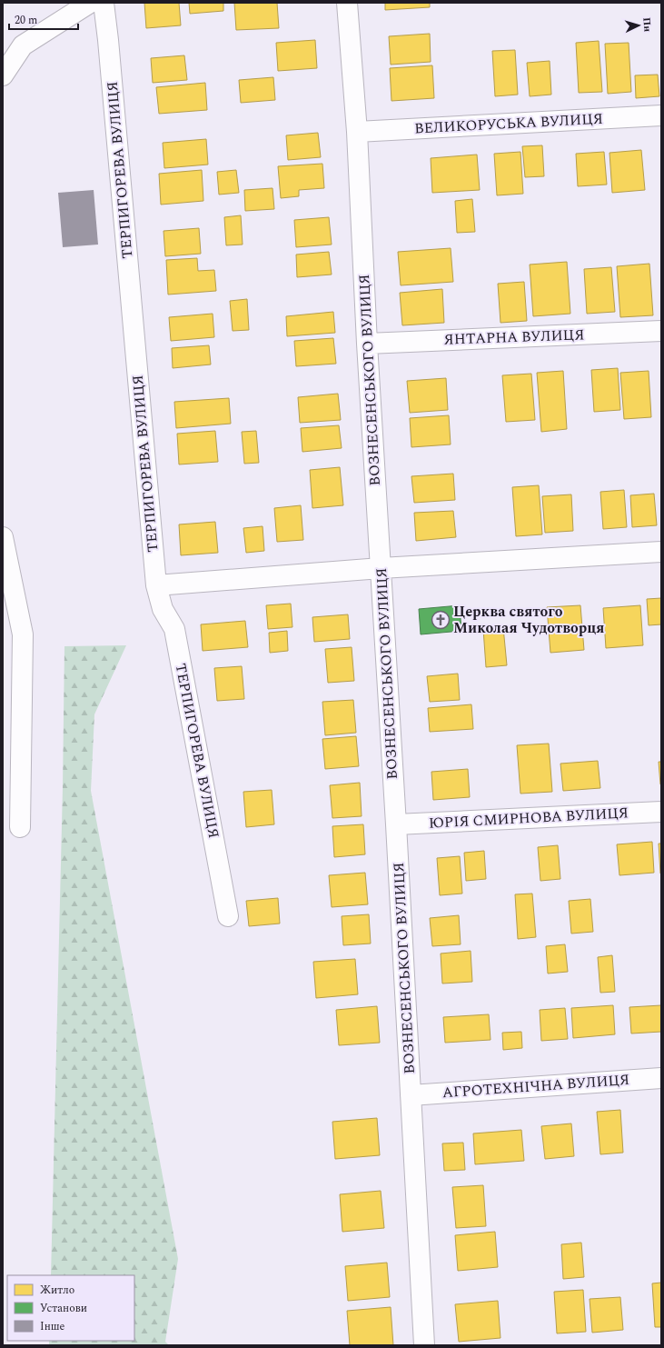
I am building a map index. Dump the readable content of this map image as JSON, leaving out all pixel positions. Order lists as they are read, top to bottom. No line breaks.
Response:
{"streets":{"street":["ВЕЛИКОРУСЬКА ВУЛИЦЯ","ТЕРПИГОРЕВА ВУЛИЦЯ","ЯНТАРНА ВУЛИЦЯ","ВОЗНЕСЕНСЬКОГО ВУЛИЦЯ","ЮРІЯ СМИРНОВА ВУЛИЦЯ","АГРОТЕХНІЧНА ВУЛИЦЯ"]},"crossings":[["ВЕЛИКОРУСЬКА ВУЛИЦЯ","ВОЗНЕСЕНСЬКОГО ВУЛИЦЯ"],["ЯНТАРНА ВУЛИЦЯ","ВОЗНЕСЕНСЬКОГО ВУЛИЦЯ"],["ВОЗНЕСЕНСЬКОГО ВУЛИЦЯ","ЮРІЯ СМИРНОВА ВУЛИЦЯ"],["ВОЗНЕСЕНСЬКОГО ВУЛИЦЯ","АГРОТЕХНІЧНА ВУЛИЦЯ"]],"places":{"church":["Церква святого Миколая Чудотворця"]},"legend":["Житло","Установи","Інше"],"scale_bar":"20 m","north":"right"}
